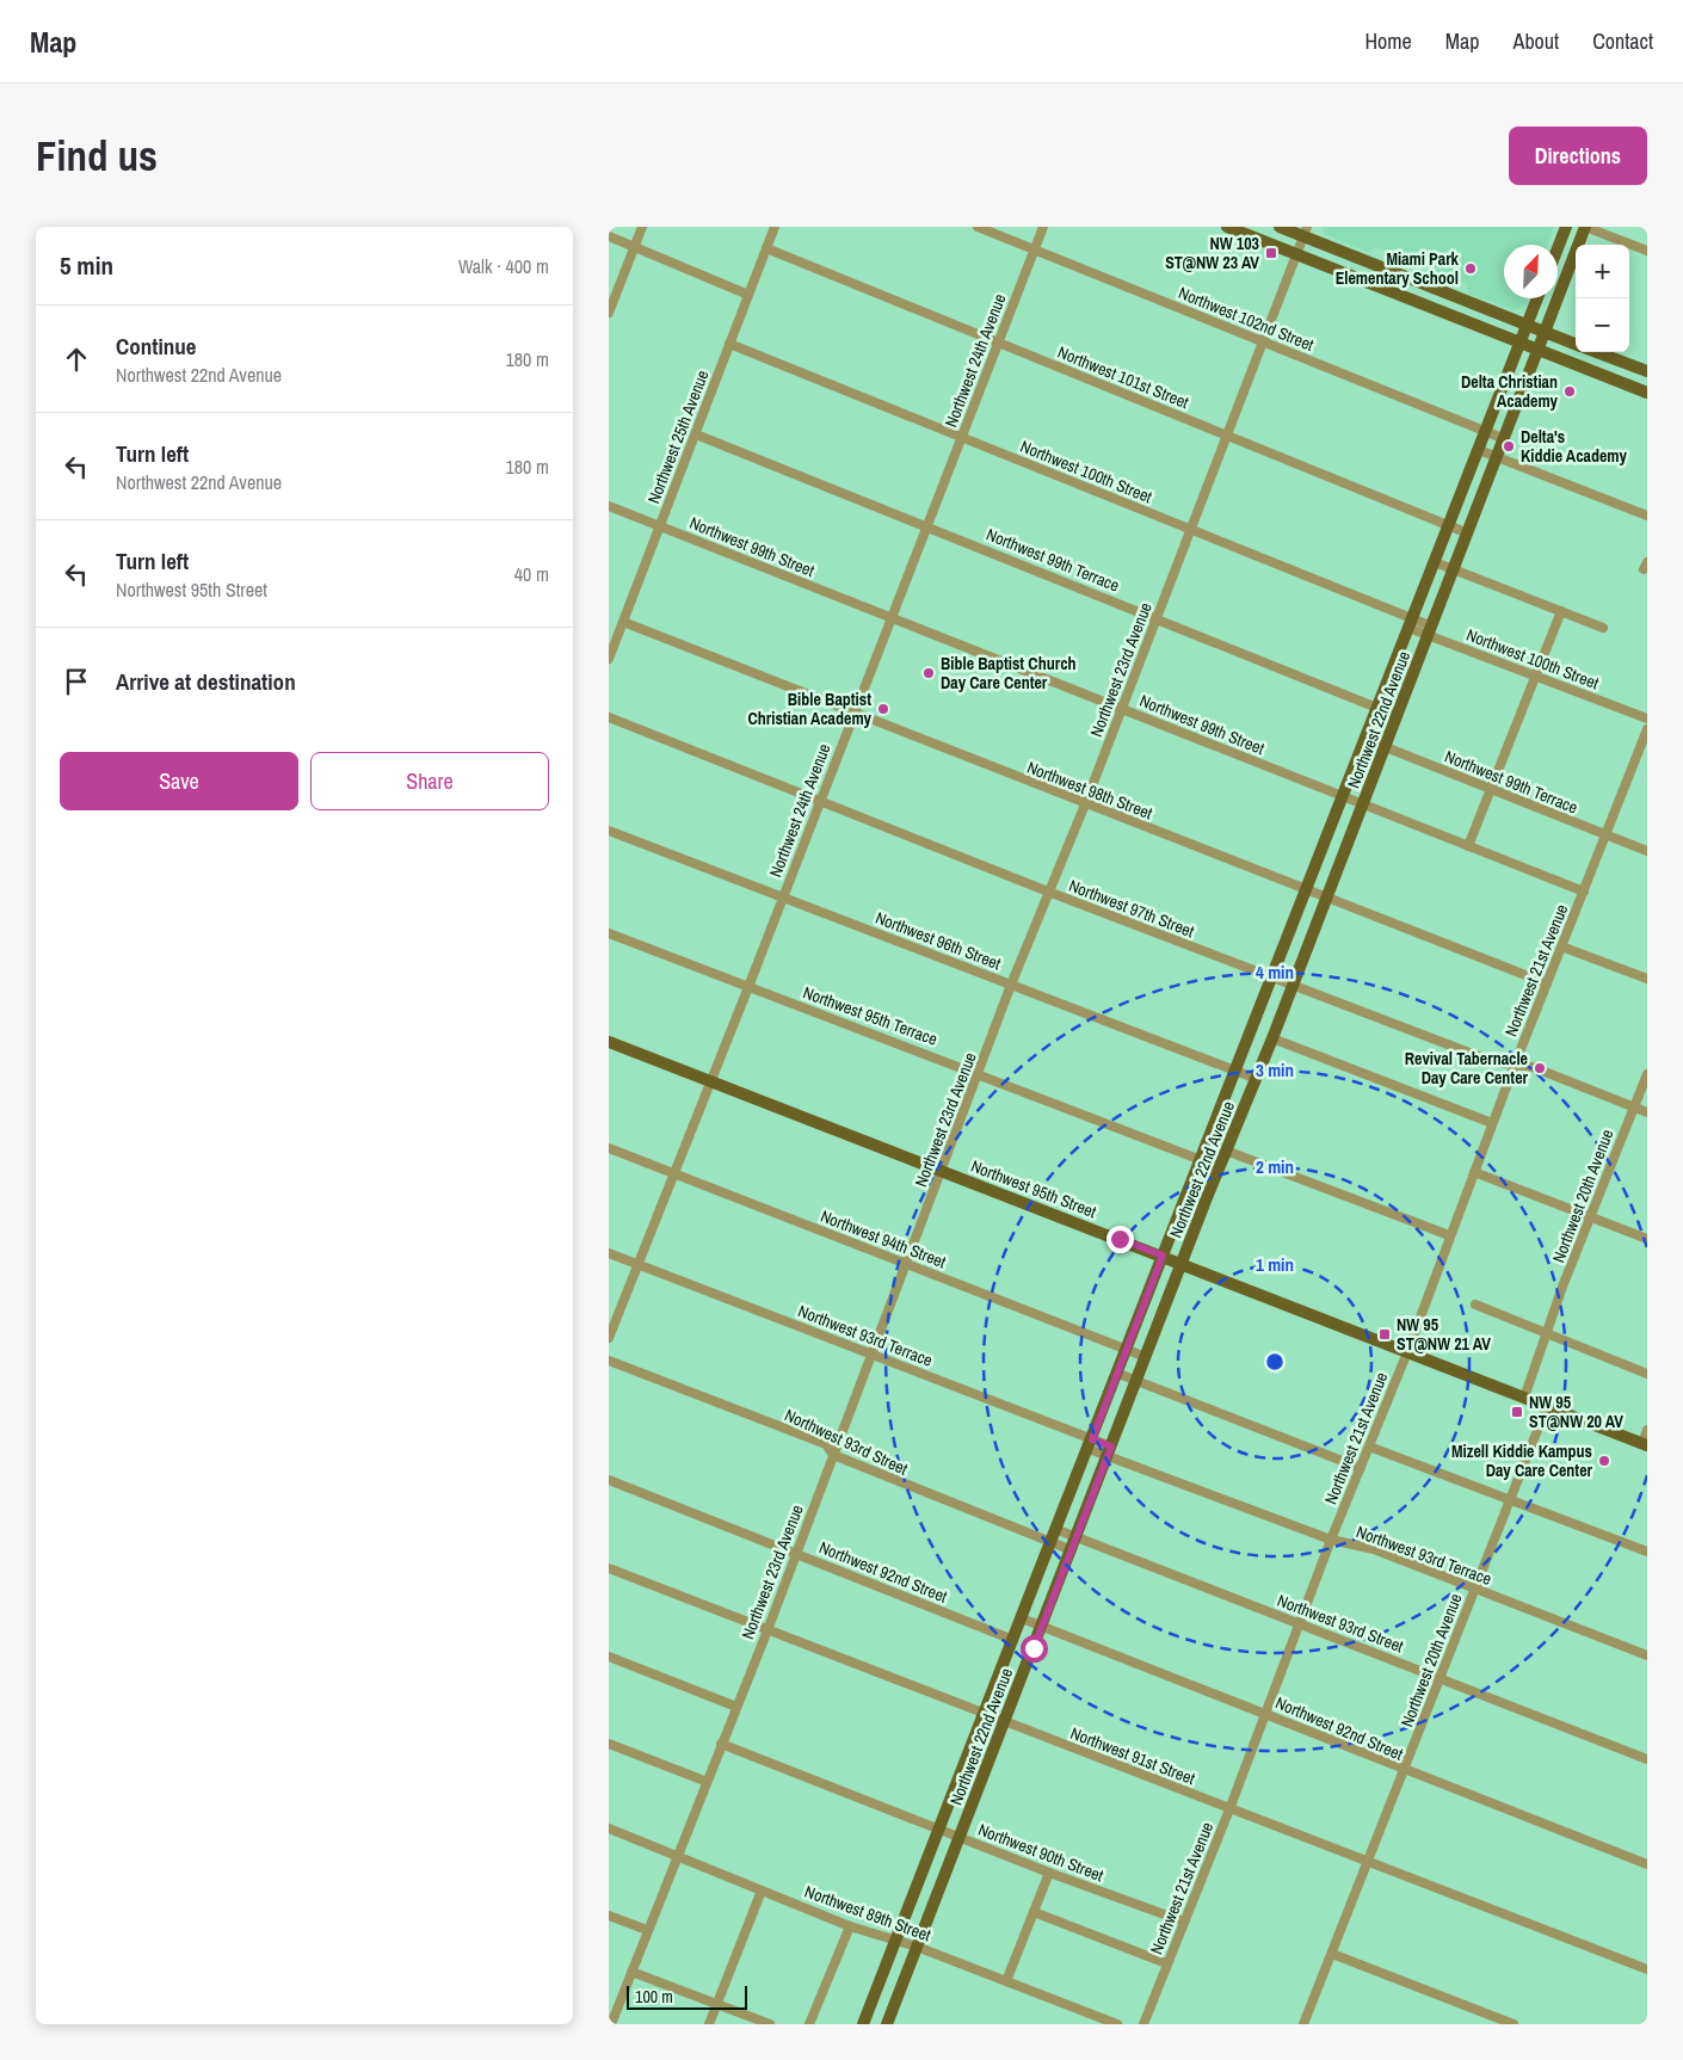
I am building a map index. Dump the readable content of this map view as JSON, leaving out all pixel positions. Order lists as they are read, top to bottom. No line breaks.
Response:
{"streets":{"main road":["Northwest 22nd Avenue","Northwest 95th Street"],"street":["Northwest 102nd Street","Northwest 24th Avenue","Northwest 101st Street","Northwest 25th Avenue","Northwest 100th Street","Northwest 99th Street","Northwest 99th Terrace","Northwest 23rd Avenue","Northwest 98th Street","Northwest 97th Street","Northwest 96th Street","Northwest 21st Avenue","Northwest 95th Terrace","Northwest 20th Avenue","Northwest 94th Street","Northwest 93rd Terrace","Northwest 93rd Street","Northwest 92nd Street","Northwest 91st Street","Northwest 90th Street","Northwest 89th Street"]},"crossings":[["Northwest 102nd Street","Northwest 24th Avenue"],["Northwest 102nd Street","Northwest 23rd Avenue"],["Northwest 102nd Street","Northwest 22nd Avenue"],["Northwest 24th Avenue","Northwest 101st Street"],["Northwest 24th Avenue","Northwest 100th Street"],["Northwest 24th Avenue","Northwest 99th Street"],["Northwest 24th Avenue","Northwest 99th Terrace"],["Northwest 24th Avenue","Northwest 98th Street"],["Northwest 24th Avenue","Northwest 97th Street"],["Northwest 24th Avenue","Northwest 96th Street"],["Northwest 24th Avenue","Northwest 95th Terrace"],["Northwest 24th Avenue","Northwest 95th Street"],["Northwest 24th Avenue","Northwest 94th Street"],["Northwest 24th Avenue","Northwest 93rd Terrace"],["Northwest 101st Street","Northwest 25th Avenue"],["Northwest 101st Street","Northwest 23rd Avenue"],["Northwest 101st Street","Northwest 22nd Avenue"],["Northwest 25th Avenue","Northwest 100th Street"],["Northwest 25th Avenue","Northwest 99th Street"],["Northwest 25th Avenue","Northwest 99th Terrace"],["Northwest 25th Avenue","Northwest 98th Street"],["Northwest 100th Street","Northwest 23rd Avenue"],["Northwest 100th Street","Northwest 22nd Avenue"],["Northwest 99th Street","Northwest 23rd Avenue"],["Northwest 99th Street","Northwest 22nd Avenue"],["Northwest 99th Street","Northwest 21st Avenue"],["Northwest 99th Terrace","Northwest 23rd Avenue"],["Northwest 99th Terrace","Northwest 22nd Avenue"],["Northwest 99th Terrace","Northwest 21st Avenue"],["Northwest 23rd Avenue","Northwest 98th Street"],["Northwest 23rd Avenue","Northwest 97th Street"],["Northwest 23rd Avenue","Northwest 96th Street"],["Northwest 23rd Avenue","Northwest 95th Terrace"],["Northwest 23rd Avenue","Northwest 95th Street"],["Northwest 23rd Avenue","Northwest 94th Street"],["Northwest 23rd Avenue","Northwest 93rd Terrace"],["Northwest 23rd Avenue","Northwest 93rd Street"],["Northwest 23rd Avenue","Northwest 92nd Street"],["Northwest 23rd Avenue","Northwest 91st Street"],["Northwest 23rd Avenue","Northwest 90th Street"],["Northwest 23rd Avenue","Northwest 89th Street"],["Northwest 22nd Avenue","Northwest 98th Street"],["Northwest 22nd Avenue","Northwest 97th Street"],["Northwest 22nd Avenue","Northwest 96th Street"],["Northwest 22nd Avenue","Northwest 95th Terrace"],["Northwest 22nd Avenue","Northwest 95th Street"],["Northwest 22nd Avenue","Northwest 94th Street"],["Northwest 22nd Avenue","Northwest 93rd Terrace"],["Northwest 22nd Avenue","Northwest 93rd Street"],["Northwest 22nd Avenue","Northwest 92nd Street"],["Northwest 22nd Avenue","Northwest 91st Street"],["Northwest 22nd Avenue","Northwest 90th Street"],["Northwest 22nd Avenue","Northwest 89th Street"],["Northwest 98th Street","Northwest 21st Avenue"],["Northwest 97th Street","Northwest 21st Avenue"],["Northwest 97th Street","Northwest 20th Avenue"],["Northwest 21st Avenue","Northwest 95th Street"],["Northwest 21st Avenue","Northwest 93rd Terrace"],["Northwest 21st Avenue","Northwest 93rd Street"],["Northwest 21st Avenue","Northwest 92nd Street"],["Northwest 21st Avenue","Northwest 91st Street"],["Northwest 21st Avenue","Northwest 90th Street"],["Northwest 95th Street","Northwest 20th Avenue"],["Northwest 20th Avenue","Northwest 93rd Terrace"],["Northwest 20th Avenue","Northwest 93rd Street"],["Northwest 20th Avenue","Northwest 92nd Street"],["Northwest 20th Avenue","Northwest 91st Street"]],"places":{"transit":["NW 103 ST@NW 23 AV","NW 95 ST@NW 21 AV","NW 95 ST@NW 20 AV"],"other":["Miami Park Elementary School","Delta Christian Academy","Delta's Kiddie Academy","Bible Baptist Church Day Care Center","Bible Baptist Christian Academy","Revival Tabernacle Day Care Center","Mizell Kiddie Kampus Day Care Center"]},"scale_bar":"100 m","north":"top right","page":{"header":"Map","nav":["Home","Map","About","Contact"],"buttons":["Directions",["Save","Share"]],"title":"Find us","heading":["5 min","Walk · 400 m"],"map_buttons":["+","−"],"list":[["Continue","Northwest 22nd Avenue","180 m"],["Turn left","Northwest 22nd Avenue","180 m"],["Turn left","Northwest 95th Street","40 m"],"Arrive at destination"],"scale":"100 m"},"rings":["4 min","3 min","2 min","1 min"]}
